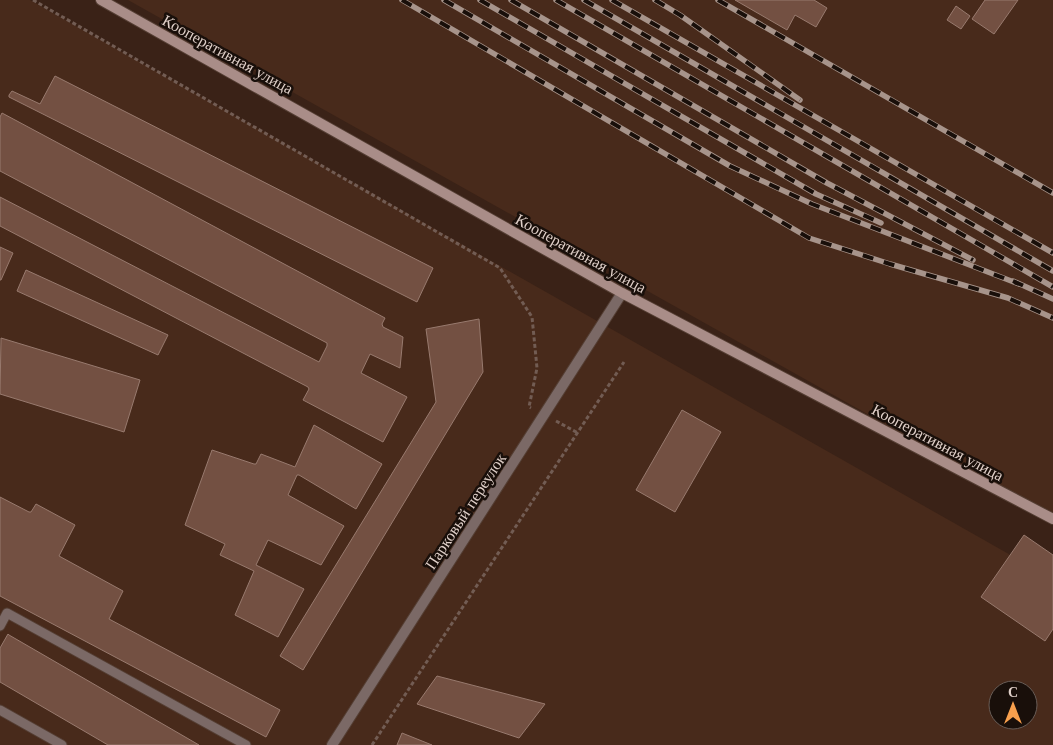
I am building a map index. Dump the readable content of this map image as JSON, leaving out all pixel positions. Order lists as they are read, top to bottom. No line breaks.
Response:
{"streets":{"main road":["Кооперативная улица"],"street":["Парковый переулок"]},"crossings":[["Кооперативная улица","Парковый переулок"]],"north":"top"}
